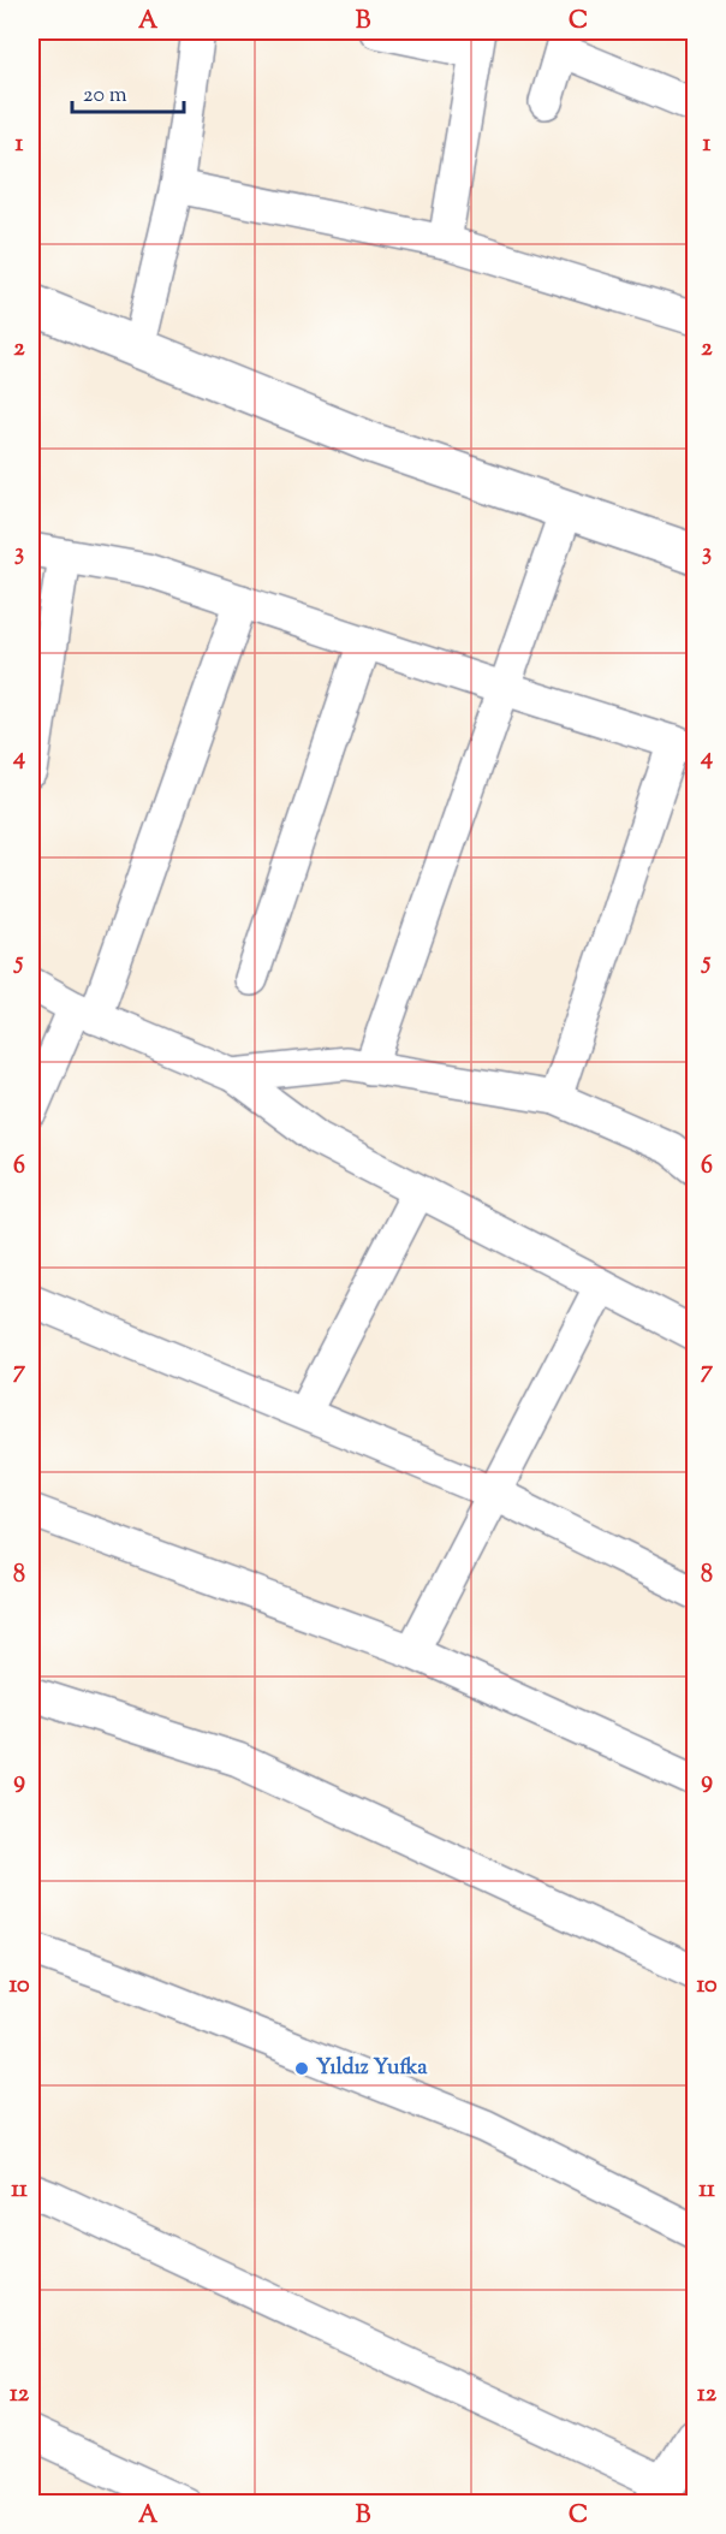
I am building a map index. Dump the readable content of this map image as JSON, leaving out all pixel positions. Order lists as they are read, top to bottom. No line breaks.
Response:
{"places":["Yıldız Yufka"],"scale_bar":"20 m","grid":{"columns":["A","B","C"],"rows":["1","2","3","4","5","6","7","8","9","10","11","12"]}}
